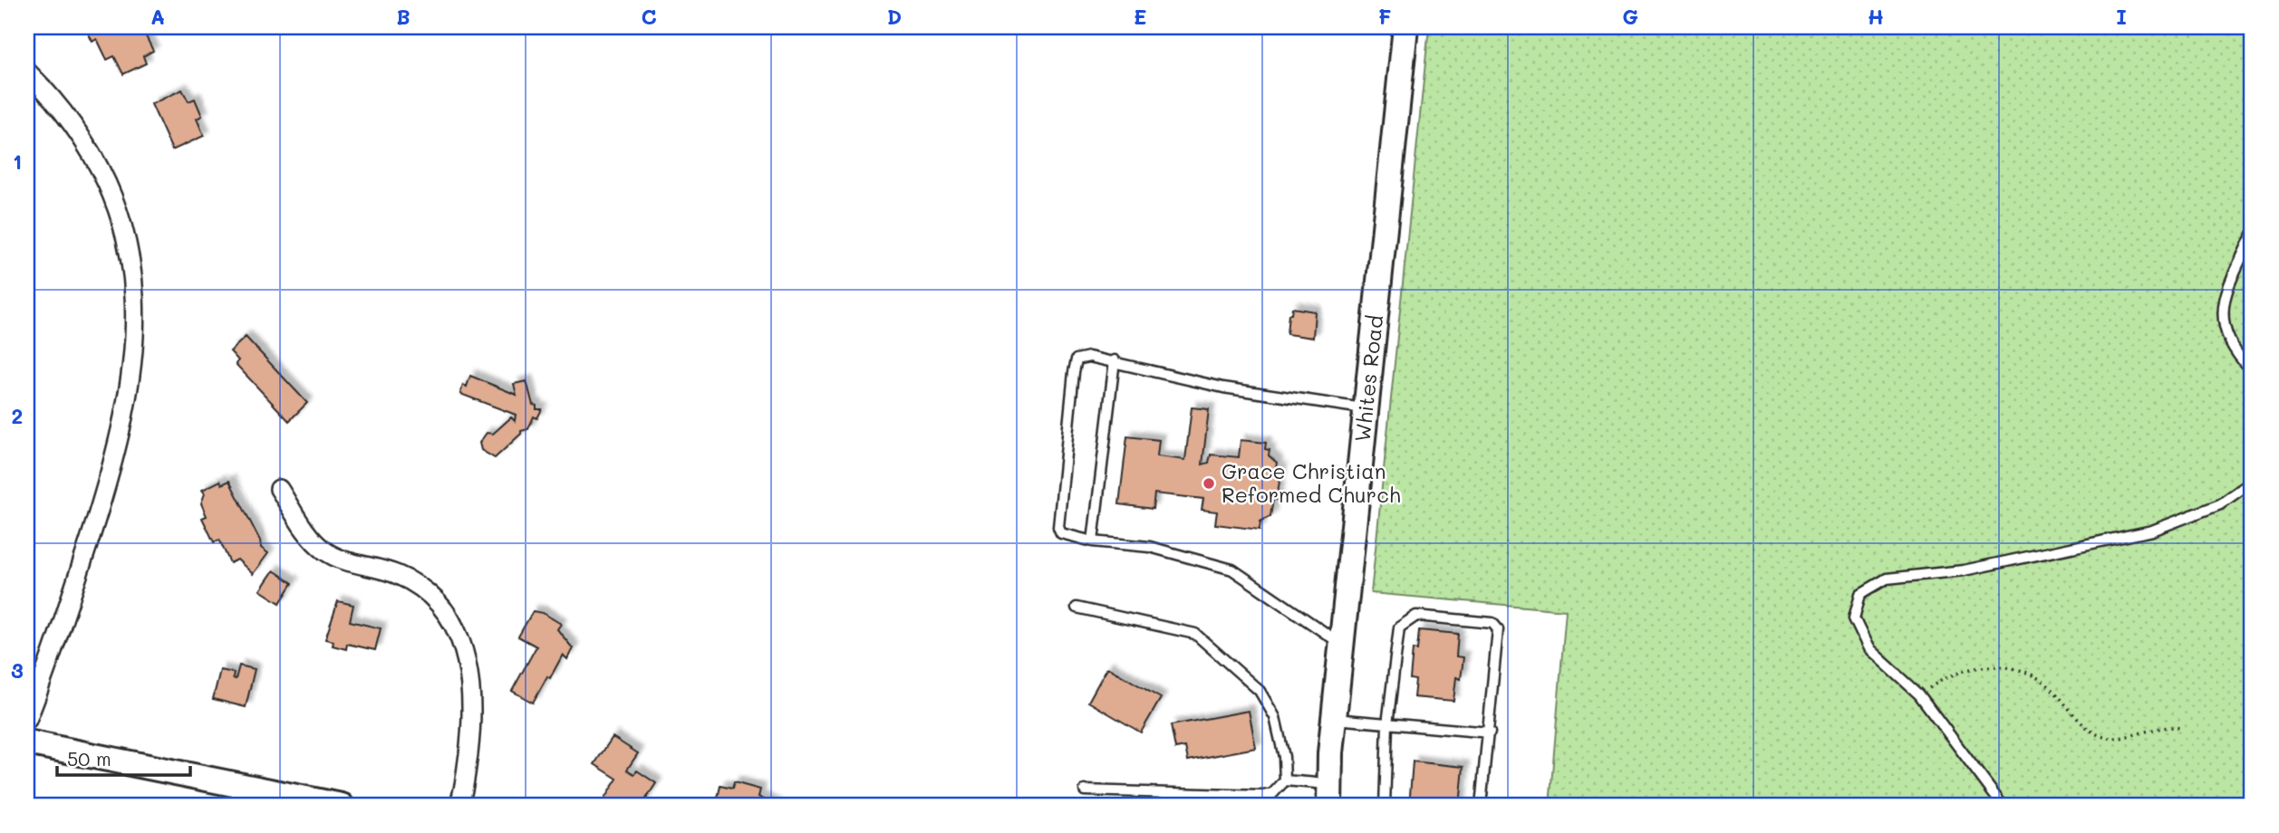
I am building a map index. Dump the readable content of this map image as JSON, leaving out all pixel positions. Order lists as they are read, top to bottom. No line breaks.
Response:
{"streets":{"street":["Whites Road"]},"places":["Grace Christian Reformed Church"],"scale_bar":"50 m","grid":{"columns":["A","B","C","D","E","F","G","H","I"],"rows":["1","2","3"]}}
